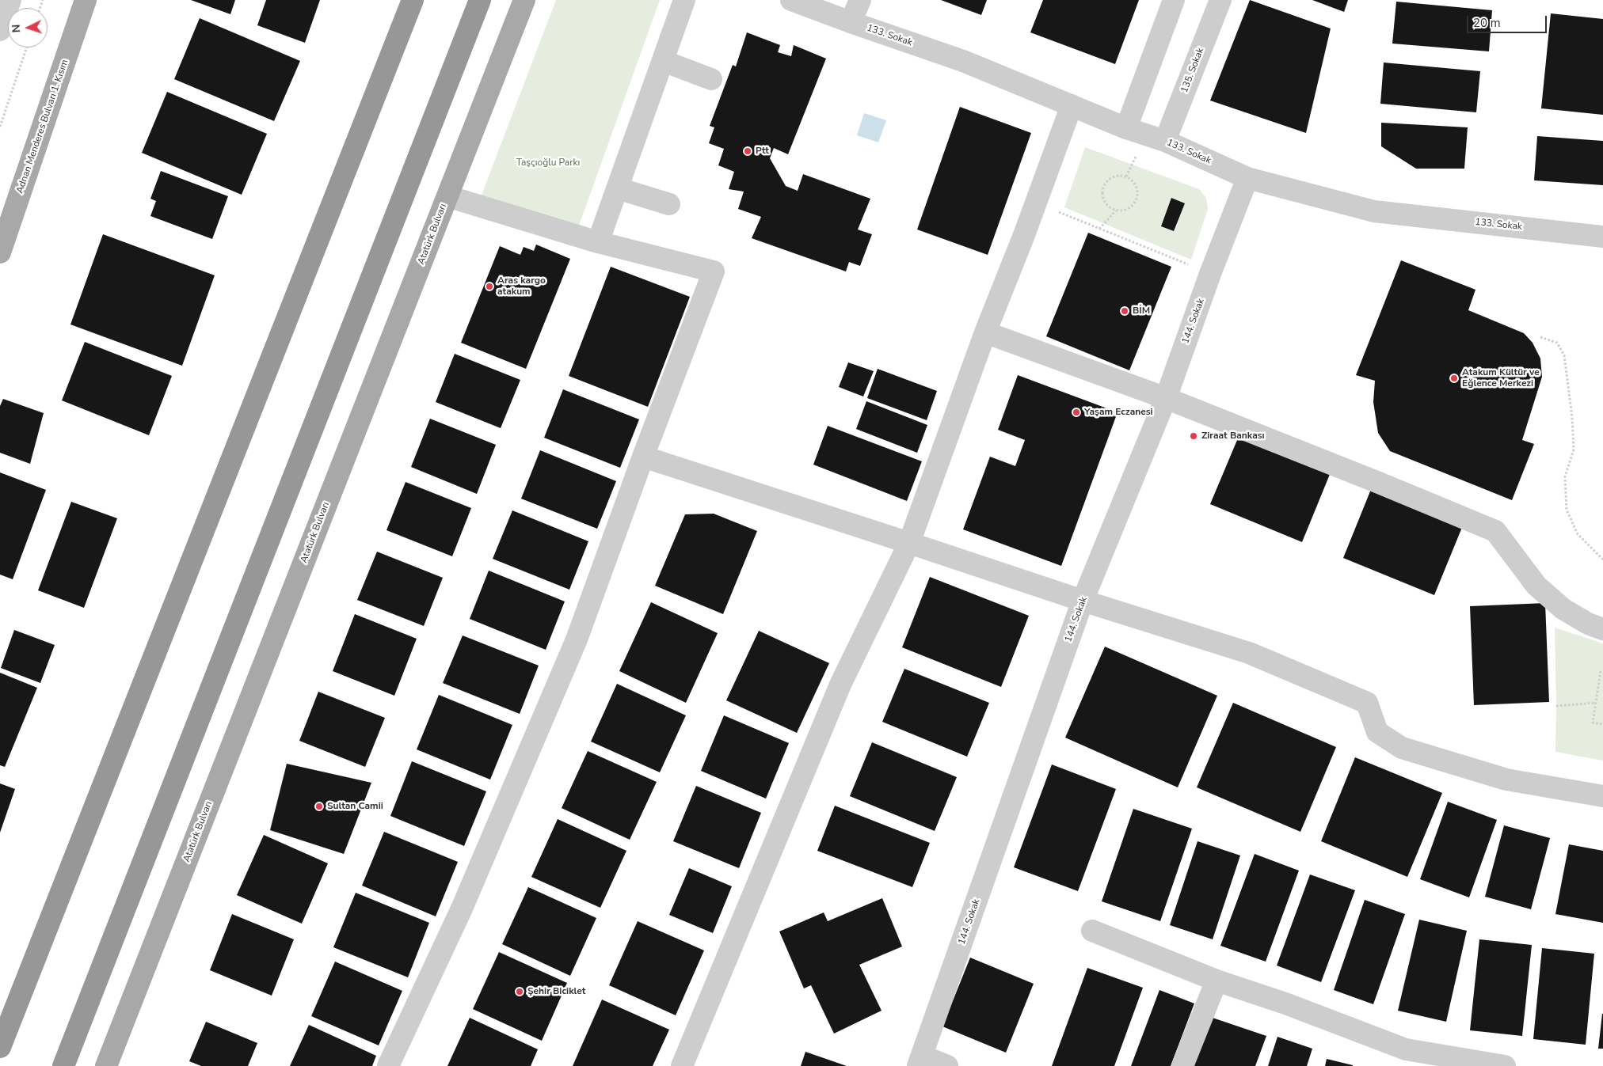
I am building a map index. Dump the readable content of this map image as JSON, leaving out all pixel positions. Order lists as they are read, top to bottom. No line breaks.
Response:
{"streets":{"main road":["Adnan Menderes Bulvarı 1. Kısım","Atatürk Bulvarı"],"street":["133. Sokak","135. Sokak","144. Sokak"]},"crossings":[["133. Sokak","135. Sokak"],["133. Sokak","144. Sokak"]],"parks":["Taşçıoğlu Parkı"],"places":["Ptt","Aras kargo atakum","BİM","Atakum Kültür ve Eğlence Merkezi","Yaşam Eczanesi","Ziraat Bankası","Sultan Camii","Şehir Biciklet"],"scale_bar":"20 m","north":"left"}
